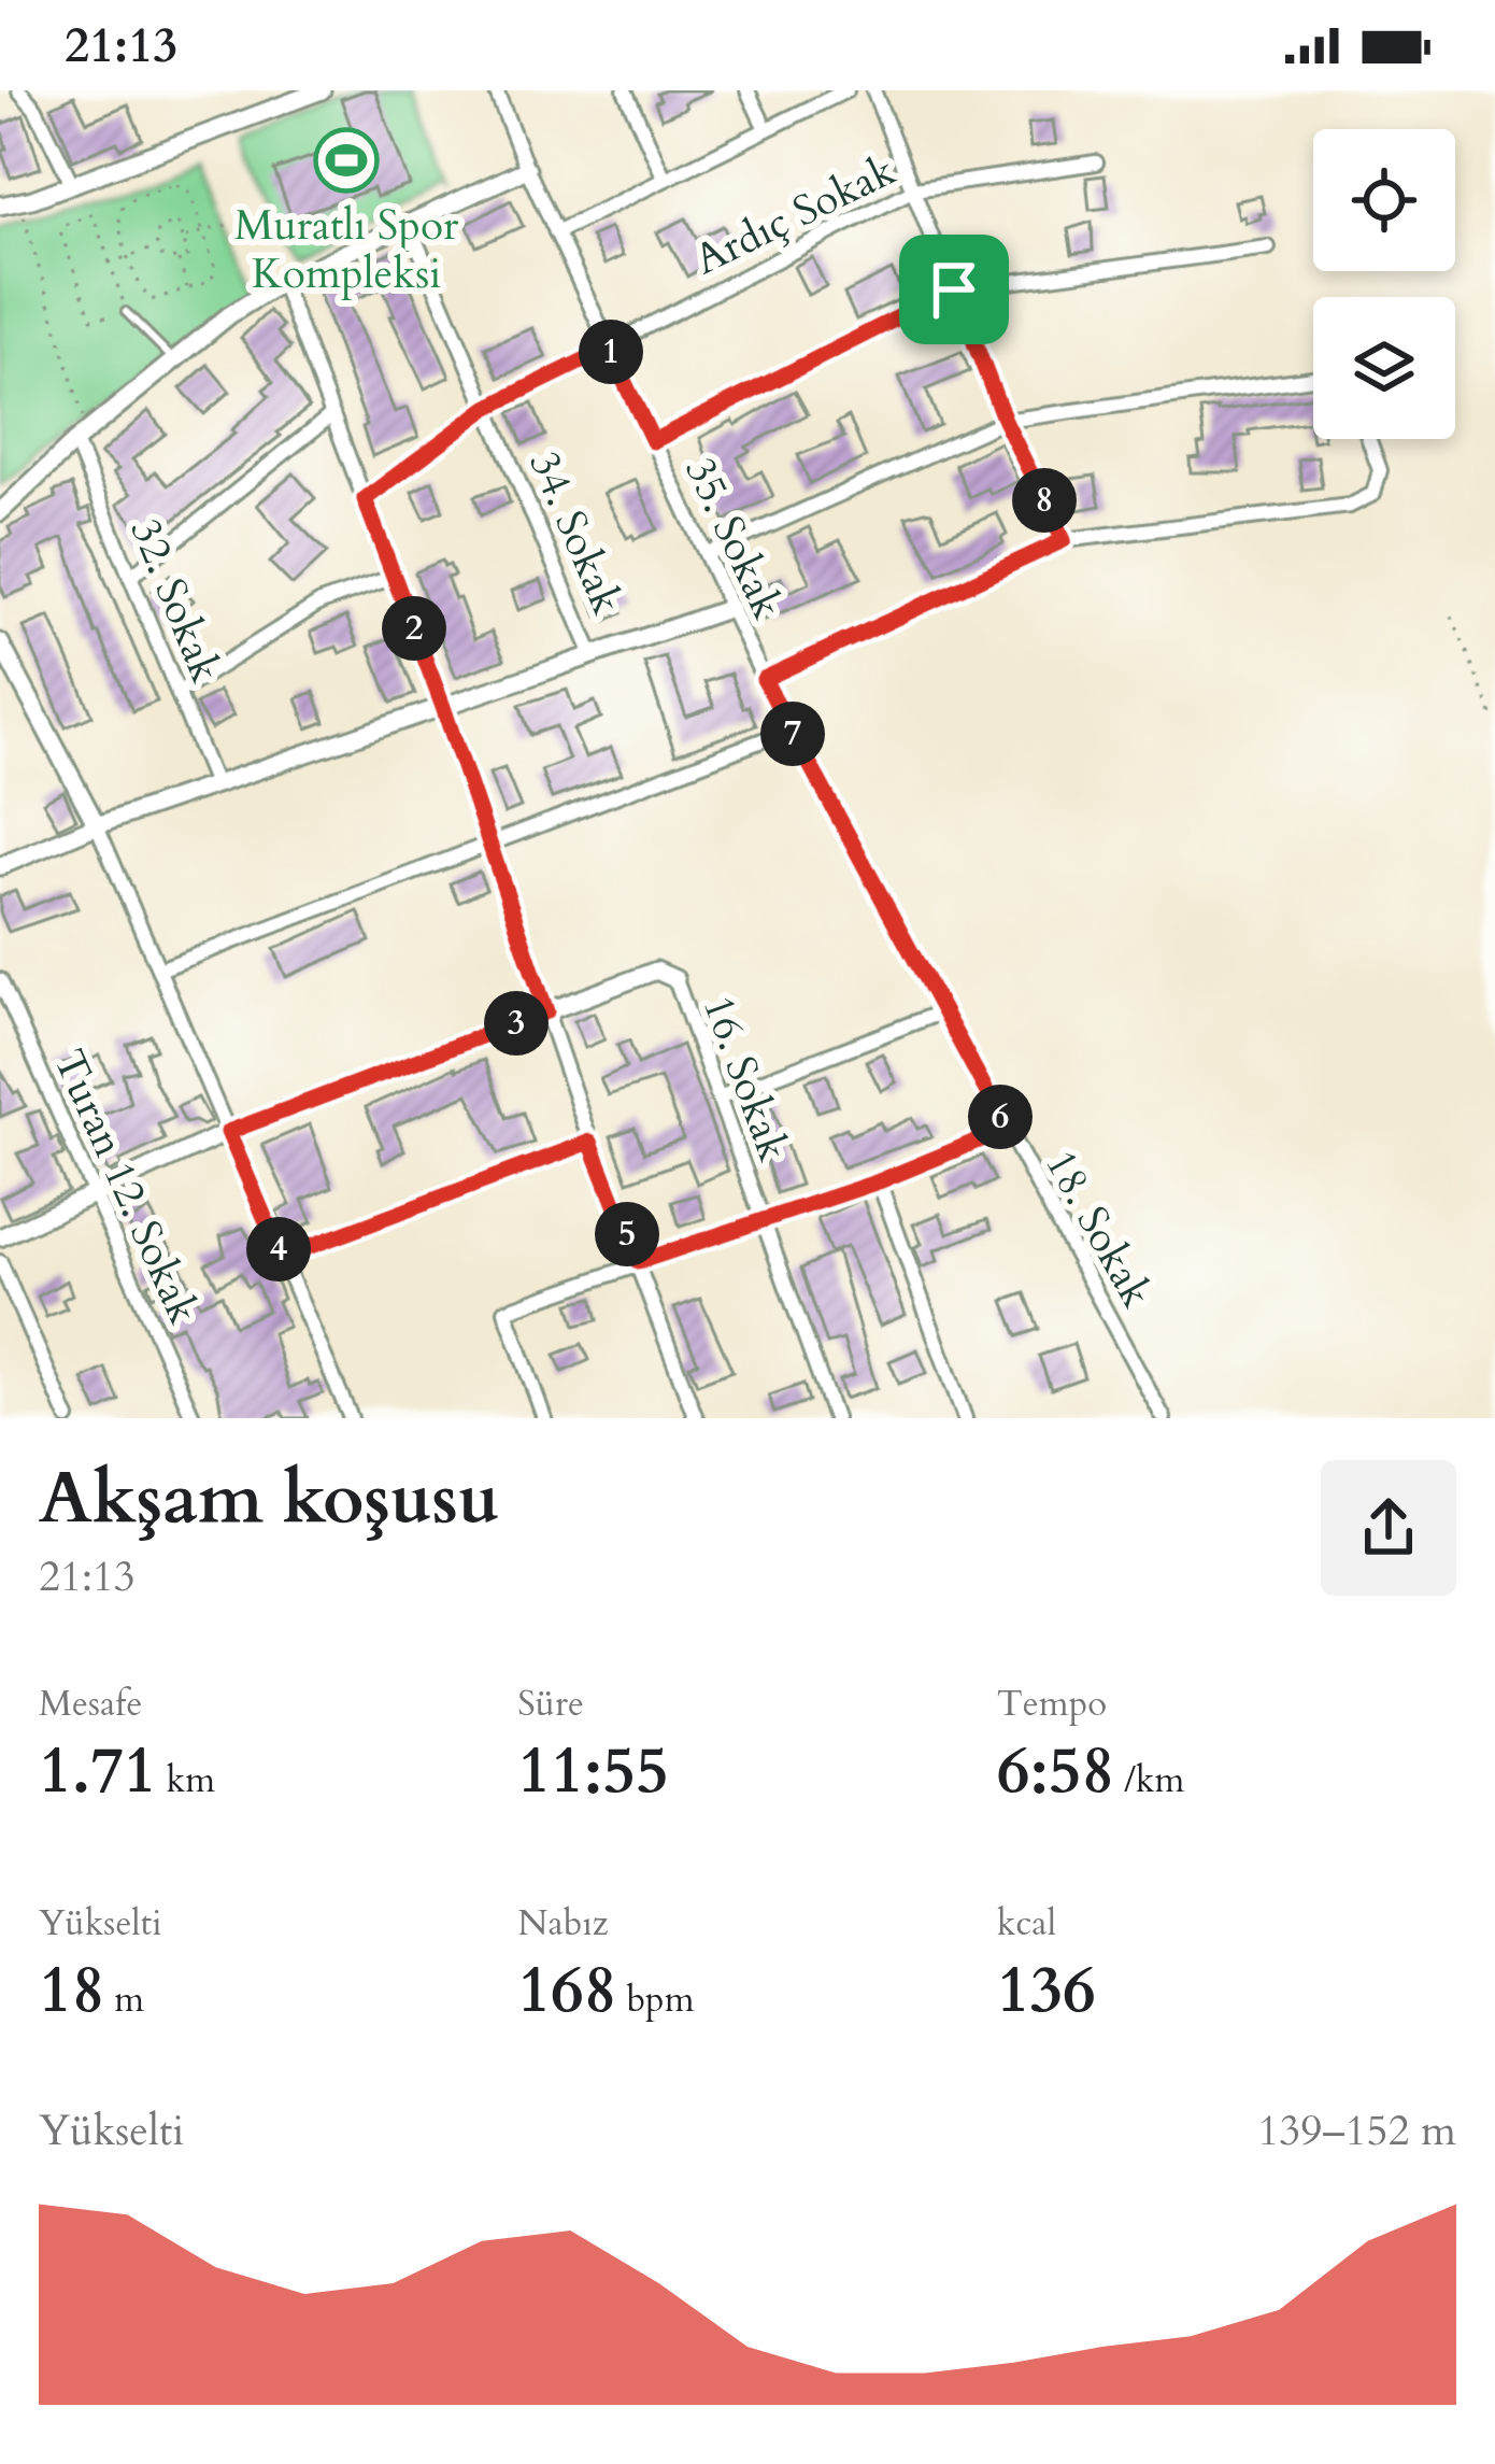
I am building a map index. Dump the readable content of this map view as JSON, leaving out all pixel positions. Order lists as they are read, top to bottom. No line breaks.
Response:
{"streets":{"street":["Ardıç Sokak","34. Sokak","35. Sokak","32. Sokak","16. Sokak","Turan 12. Sokak","18. Sokak"]},"crossings":[["Ardıç Sokak","34. Sokak"],["Ardıç Sokak","35. Sokak"],["35. Sokak","18. Sokak"]],"places":{"sports":["Muratlı Spor Kompleksi"]},"page":{"status":"21:13","pins":["1","8","2","7","3","6","5","4"],"heading":["Akşam koşusu","21:13"],"stats":[["Mesafe","1.71 km"],["Süre","11:55"],["Tempo","6:58 /km"],["Yükselti","18 m"],["Nabız","168 bpm"],["kcal","136"]],"chart":["Yükselti","139–152 m"]}}
